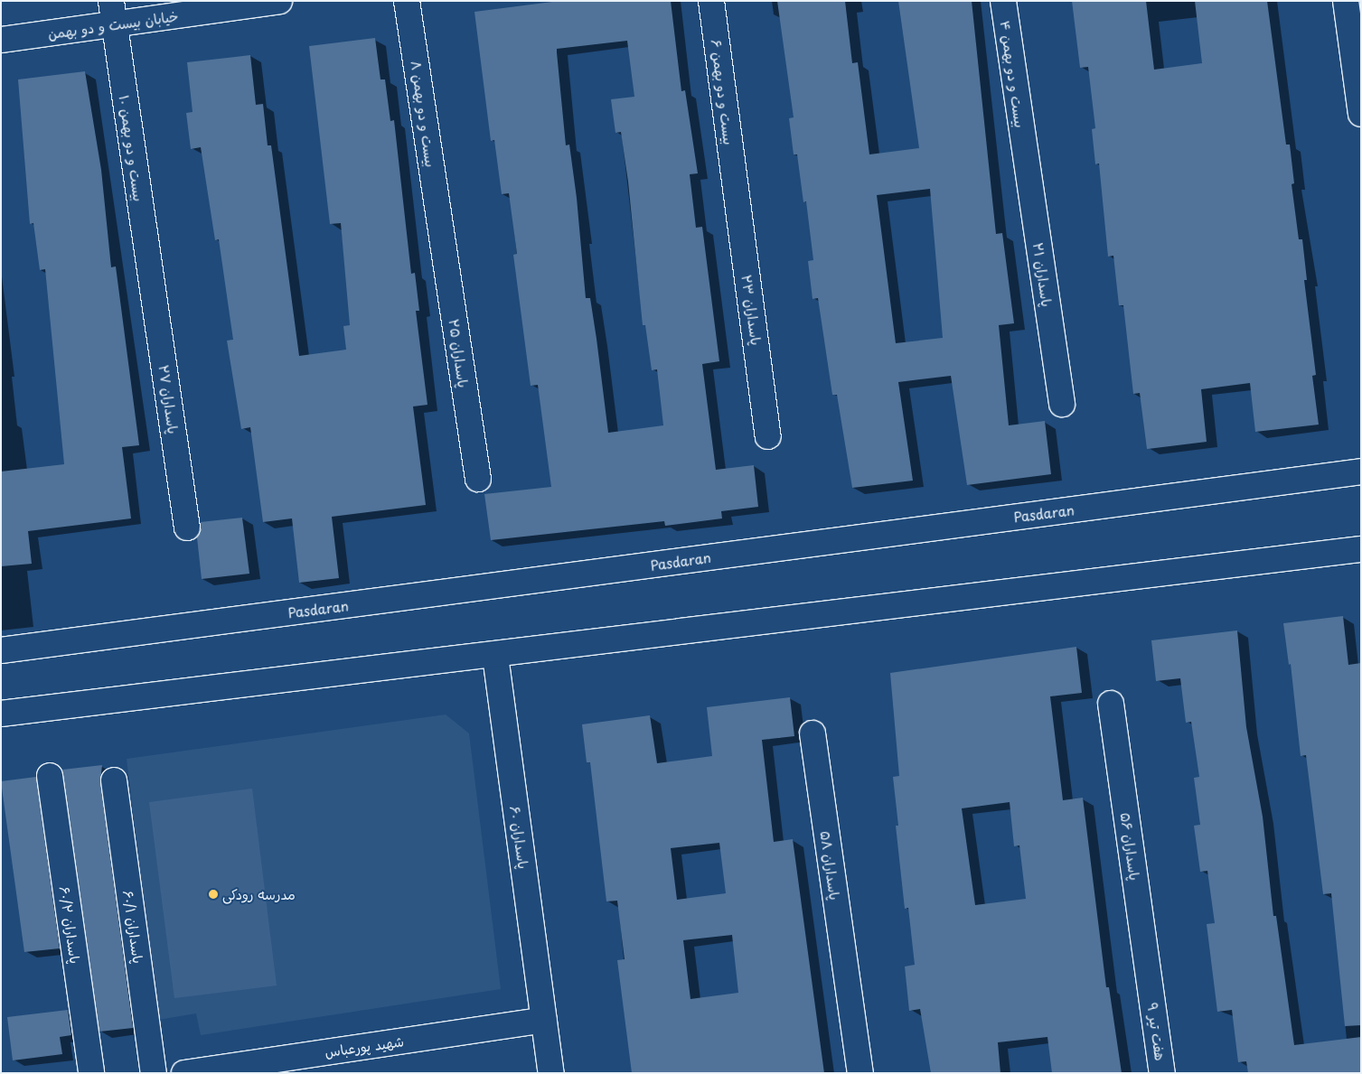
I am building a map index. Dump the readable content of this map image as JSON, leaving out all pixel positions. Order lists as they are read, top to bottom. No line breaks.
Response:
{"streets":{"street":["خیابان بیست و دو بهمن","بیست و دو بهمن ۴","بیست و دو بهمن ۶","بیست و دو بهمن ۸","بیست و دو بهمن ۱۰","پاسداران ۲۱","پاسداران ۲۳","پاسداران ۲۵","پاسداران ۲۷","Pasdaran","پاسداران ۶۰","پاسداران ۵۶","پاسداران ۵۸","پاسداران ۶۰/۲","پاسداران ۶۰/۱","هفت تیر ۹","شهید پورعباس"]},"crossings":[["خیابان بیست و دو بهمن","بیست و دو بهمن ۱۰"],["بیست و دو بهمن ۴","پاسداران ۲۱"],["بیست و دو بهمن ۶","پاسداران ۲۳"],["بیست و دو بهمن ۸","پاسداران ۲۵"],["بیست و دو بهمن ۱۰","پاسداران ۲۷"],["پاسداران ۶۰","شهید پورعباس"],["پاسداران ۵۶","هفت تیر ۹"]],"places":["مدرسه رودکی"]}
